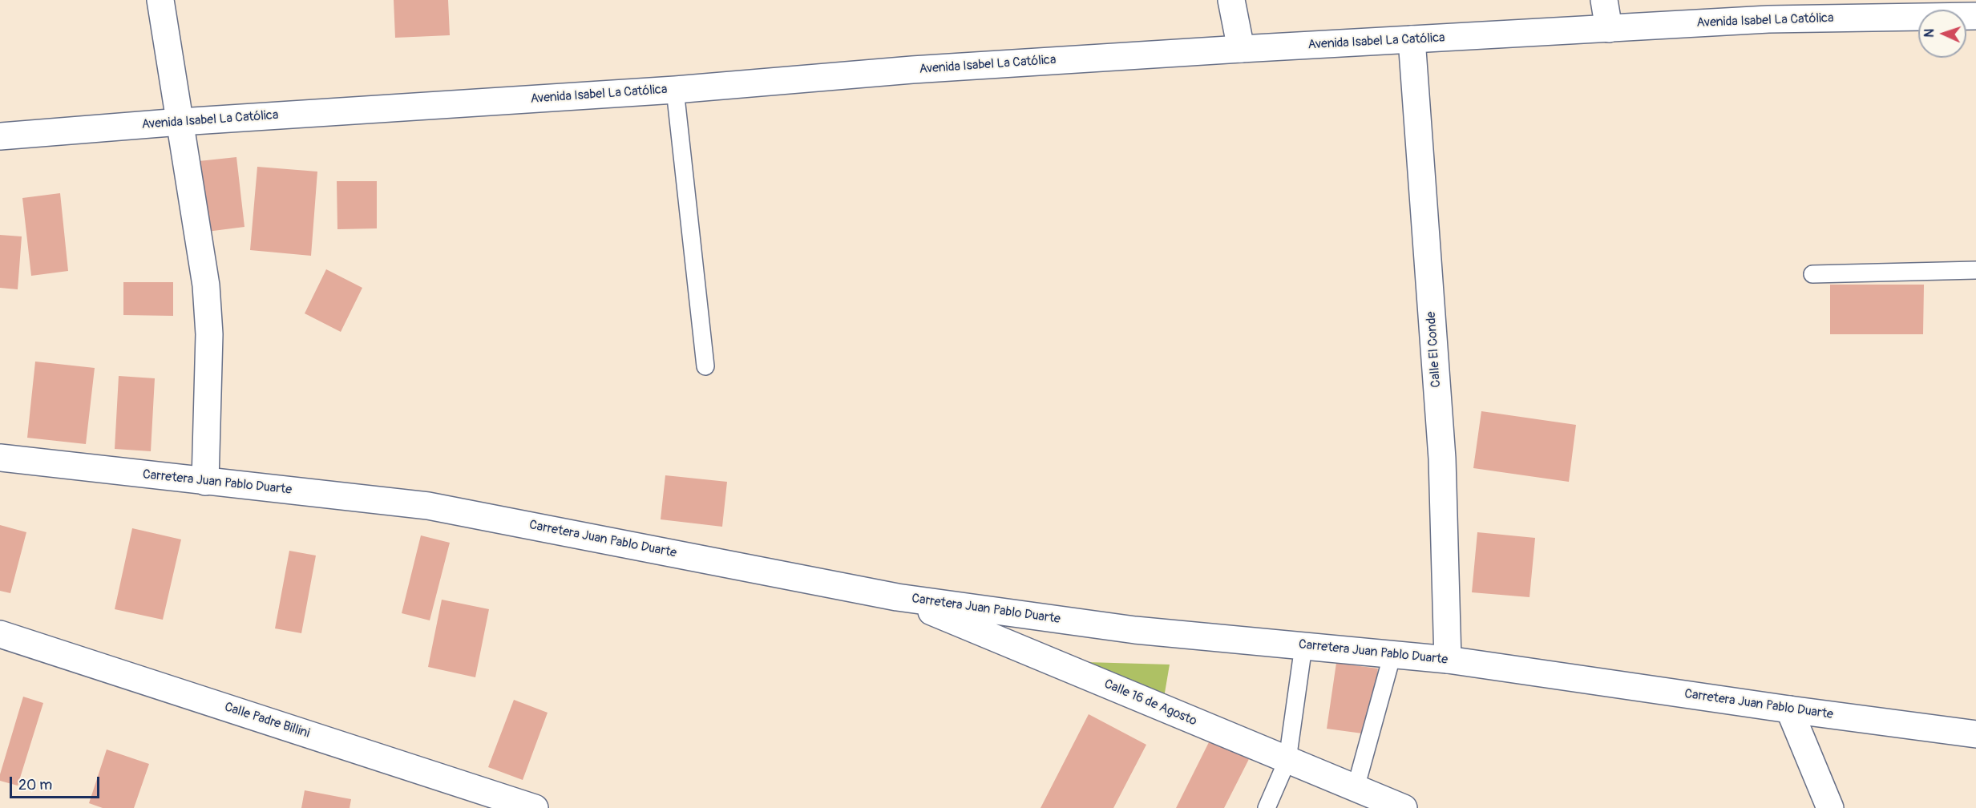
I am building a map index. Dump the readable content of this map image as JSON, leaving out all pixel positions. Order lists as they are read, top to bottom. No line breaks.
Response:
{"streets":{"street":["Avenida Isabel La Católica","Calle El Conde","Carretera Juan Pablo Duarte","Calle 16 de Agosto","Calle Padre Billini"]},"crossings":[["Avenida Isabel La Católica","Calle El Conde"],["Calle El Conde","Carretera Juan Pablo Duarte"],["Carretera Juan Pablo Duarte","Calle 16 de Agosto"]],"scale_bar":"20 m","north":"left"}
